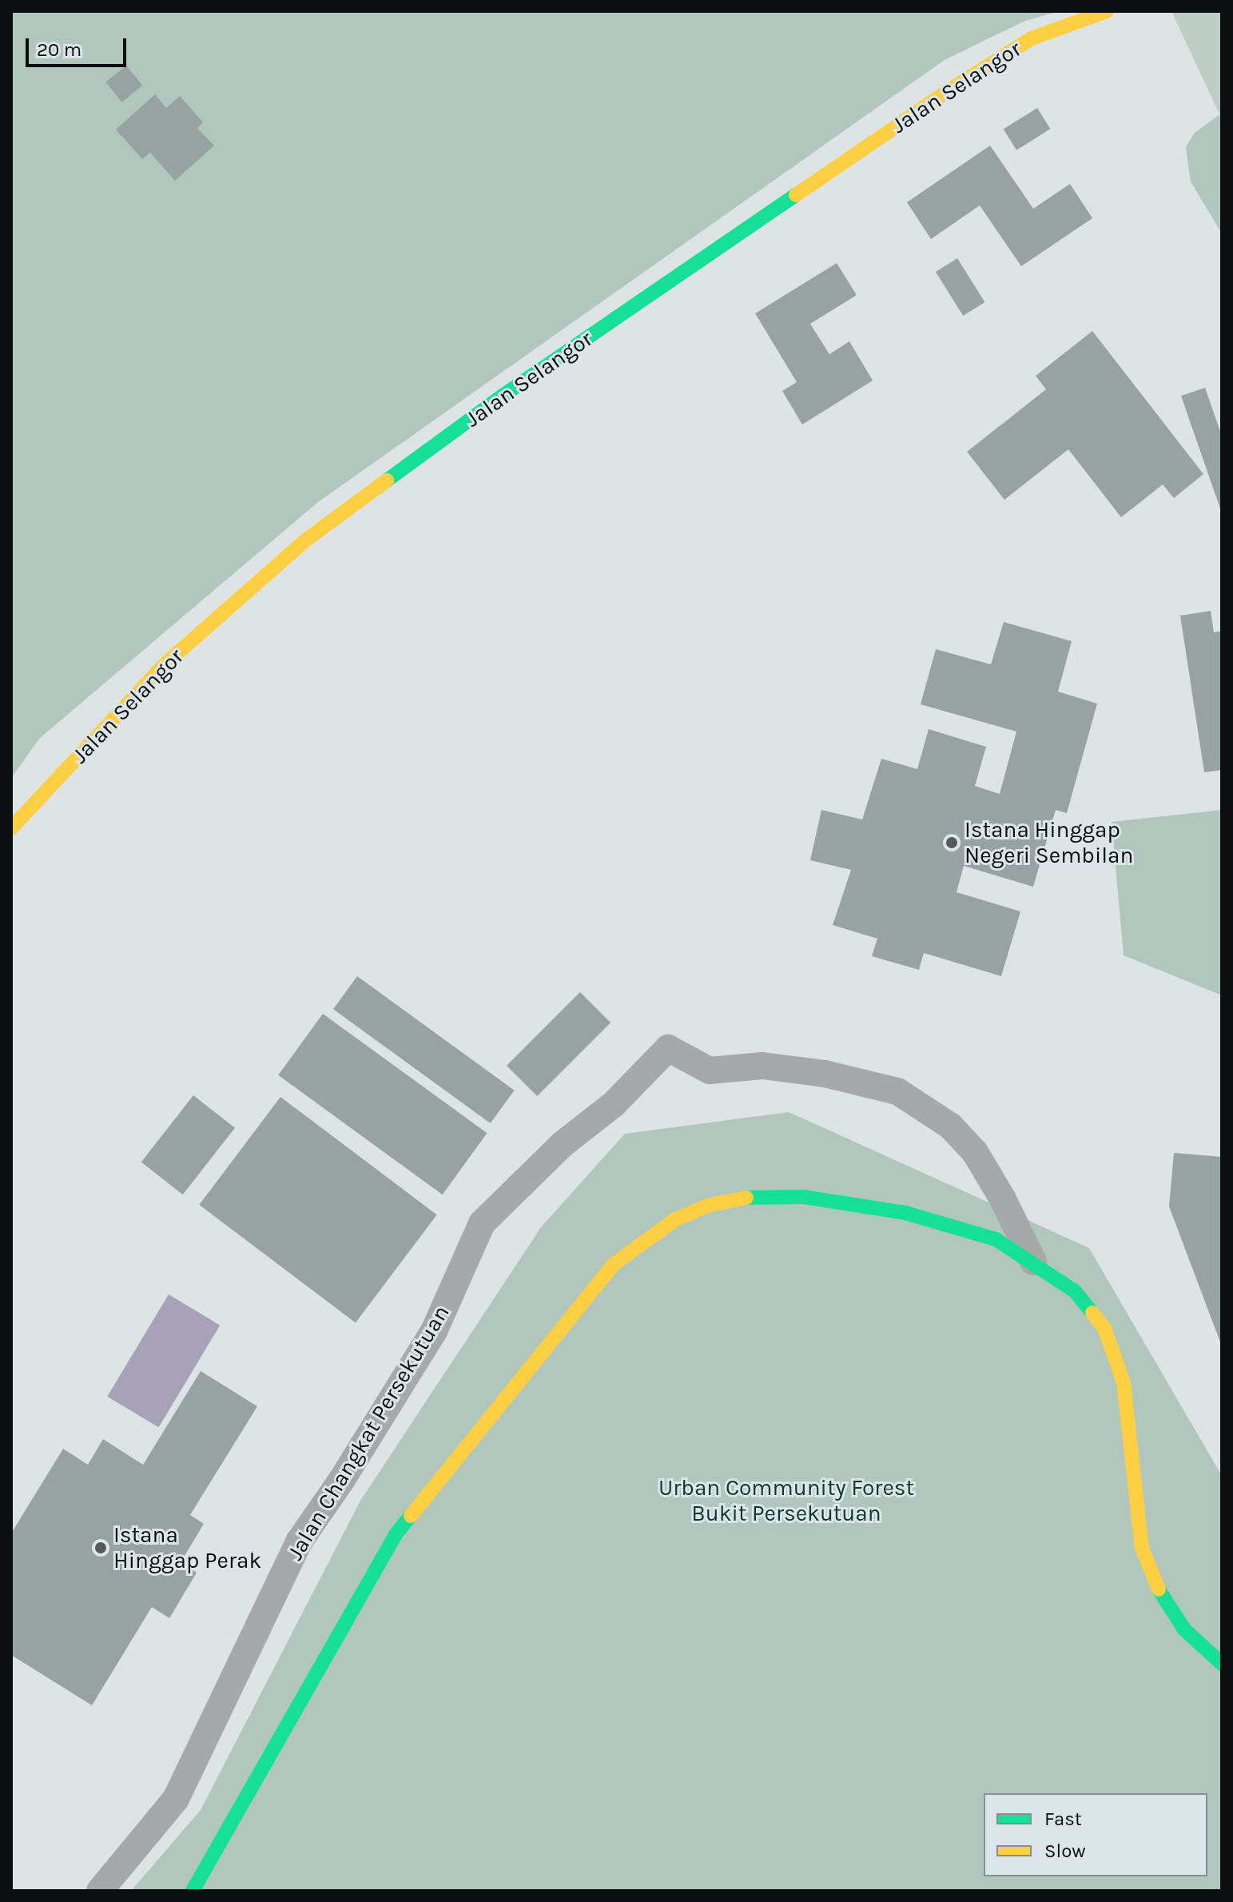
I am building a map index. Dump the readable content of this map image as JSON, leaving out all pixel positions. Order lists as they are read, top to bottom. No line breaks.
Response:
{"streets":{"street":["Jalan Selangor","Jalan Changkat Persekutuan"]},"parks":["Urban Community Forest Bukit Persekutuan"],"places":["Istana Hinggap Negeri Sembilan","Istana Hinggap Perak"],"legend":["Fast","Slow"],"scale_bar":"20 m"}
